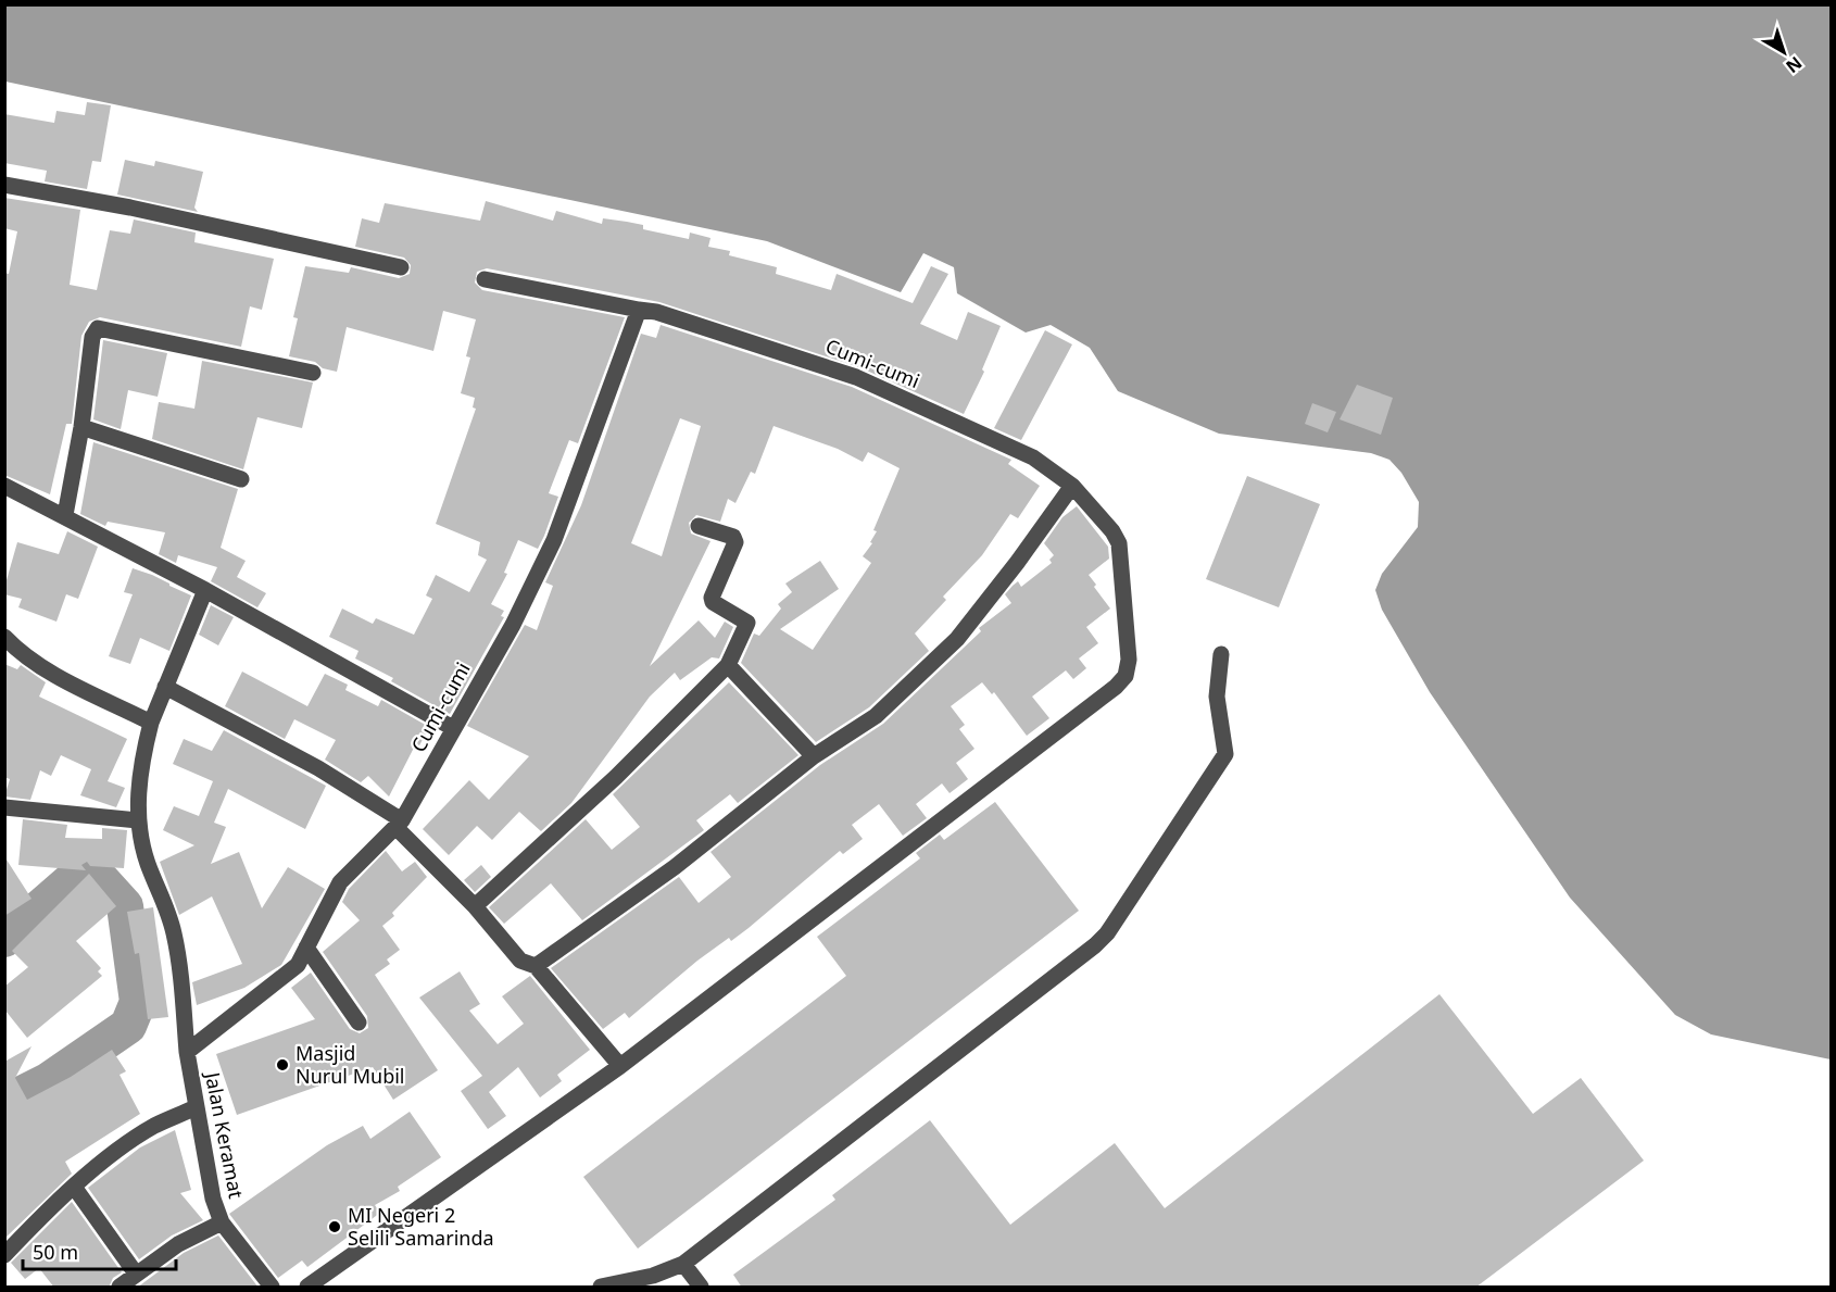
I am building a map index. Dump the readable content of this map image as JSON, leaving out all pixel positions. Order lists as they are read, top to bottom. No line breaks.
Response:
{"streets":{"street":["Cumi-cumi","Jalan Keramat"]},"crossings":[["Cumi-cumi","Jalan Keramat"]],"places":["Masjid Nurul Mubil","MI Negeri 2 Selili Samarinda"],"scale_bar":"50 m","north":"bottom right"}
